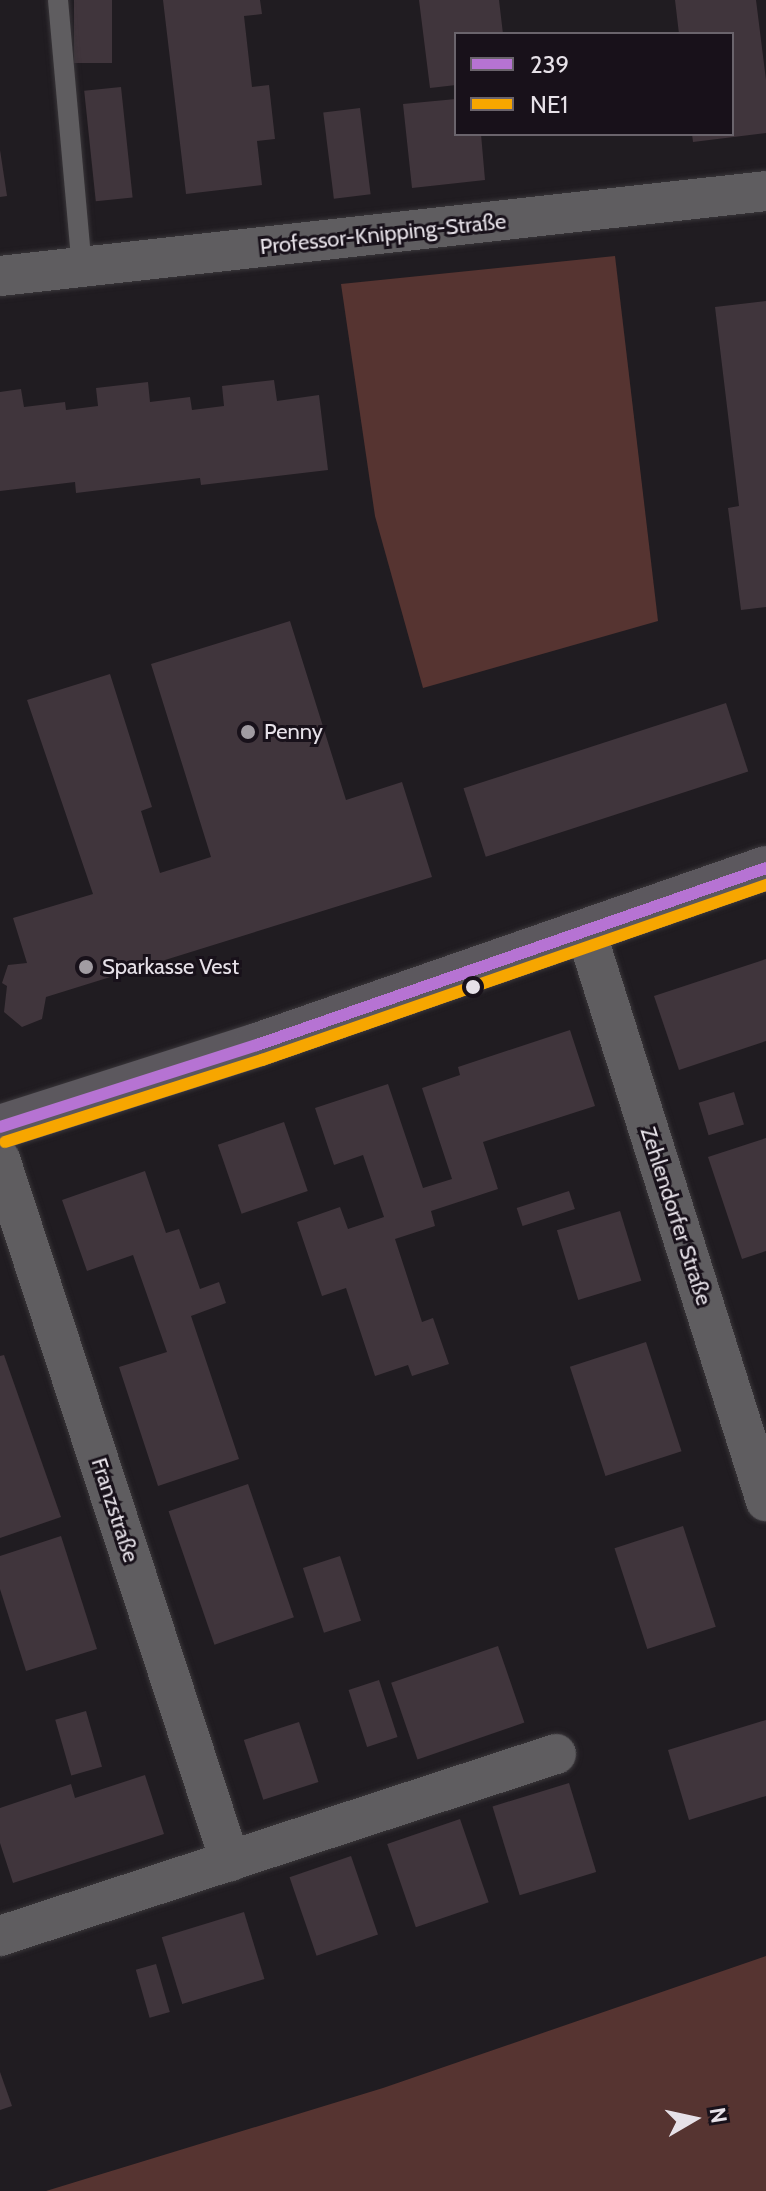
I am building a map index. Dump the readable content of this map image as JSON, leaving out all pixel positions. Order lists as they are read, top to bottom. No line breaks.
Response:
{"streets":{"street":["Professor-Knipping-Straße","Zehlendorfer Straße","Franzstraße"]},"places":["Penny","Sparkasse Vest"],"lines":["transit line 239","transit line NE1"],"legend":["239","NE1"],"north":"right"}
